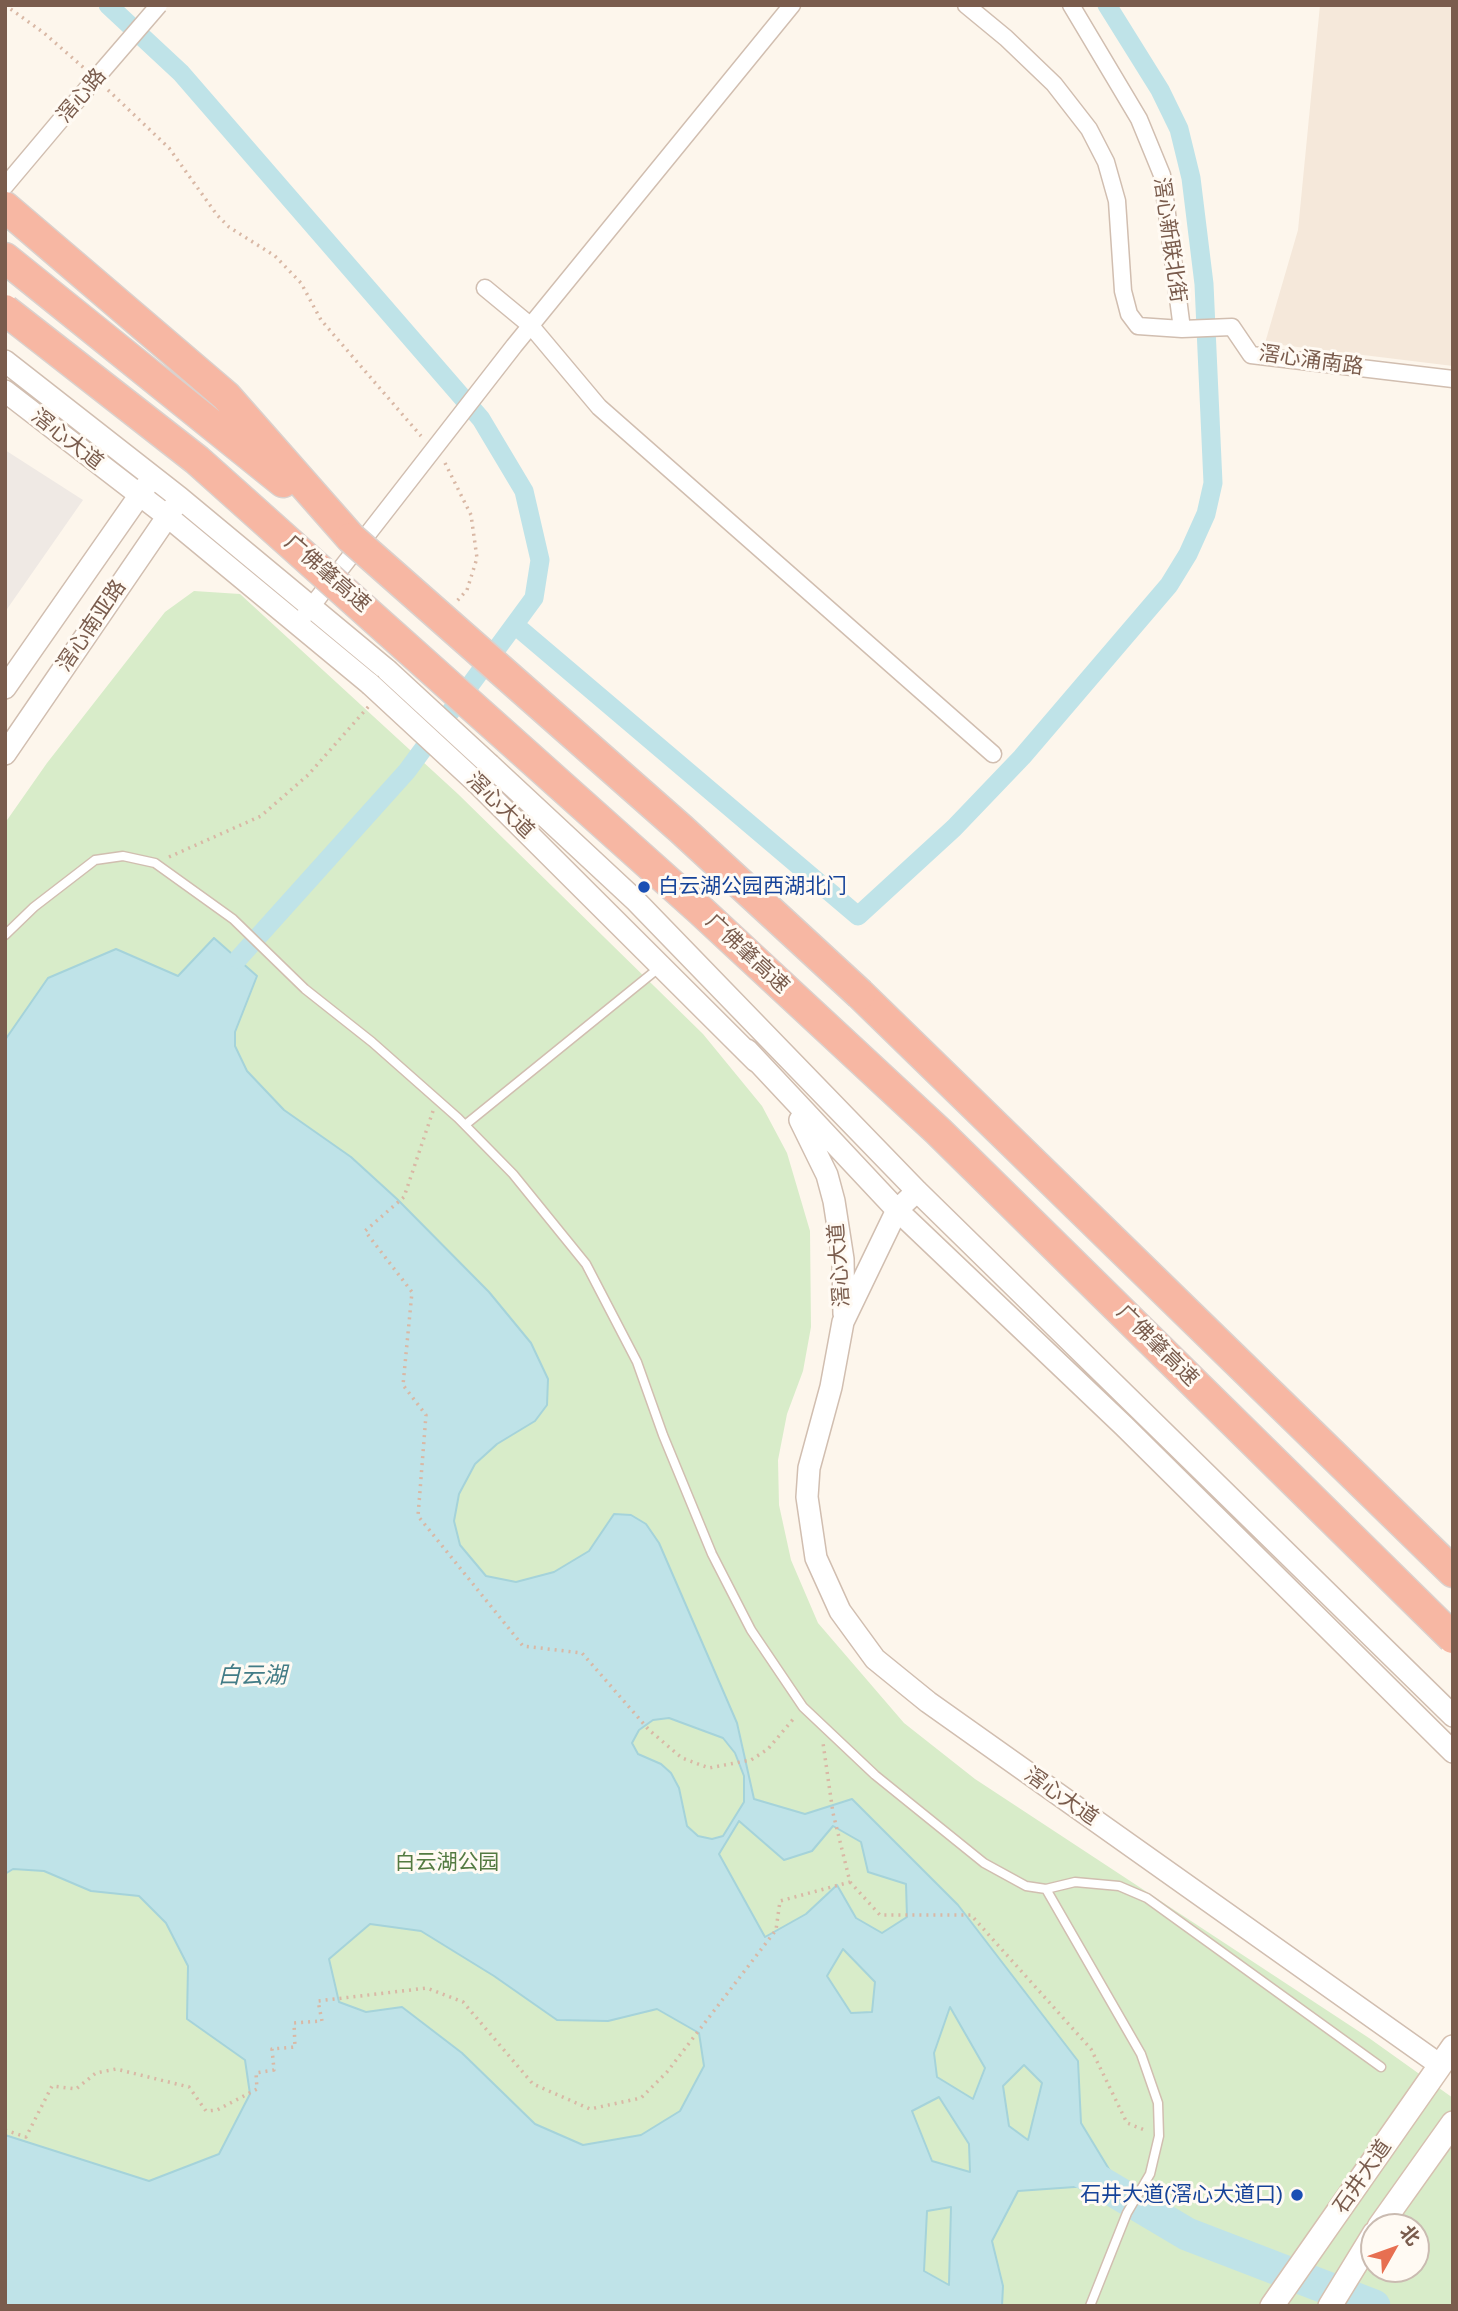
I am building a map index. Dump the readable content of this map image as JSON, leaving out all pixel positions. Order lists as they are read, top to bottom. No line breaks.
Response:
{"streets":{"highway":["广佛肇高速"],"main road":["石井大道"],"street":["滘心路","滘心新联北街","滘心涌南路","滘心大道","滘心南亚路"]},"crossings":[["滘心新联北街","滘心涌南路"],["滘心大道","滘心南亚路"],["滘心大道","石井大道"]],"water":["白云湖"],"parks":["白云湖公园"],"places":["白云湖公园西湖北门","石井大道(滘心大道口)"],"north":"top right"}
